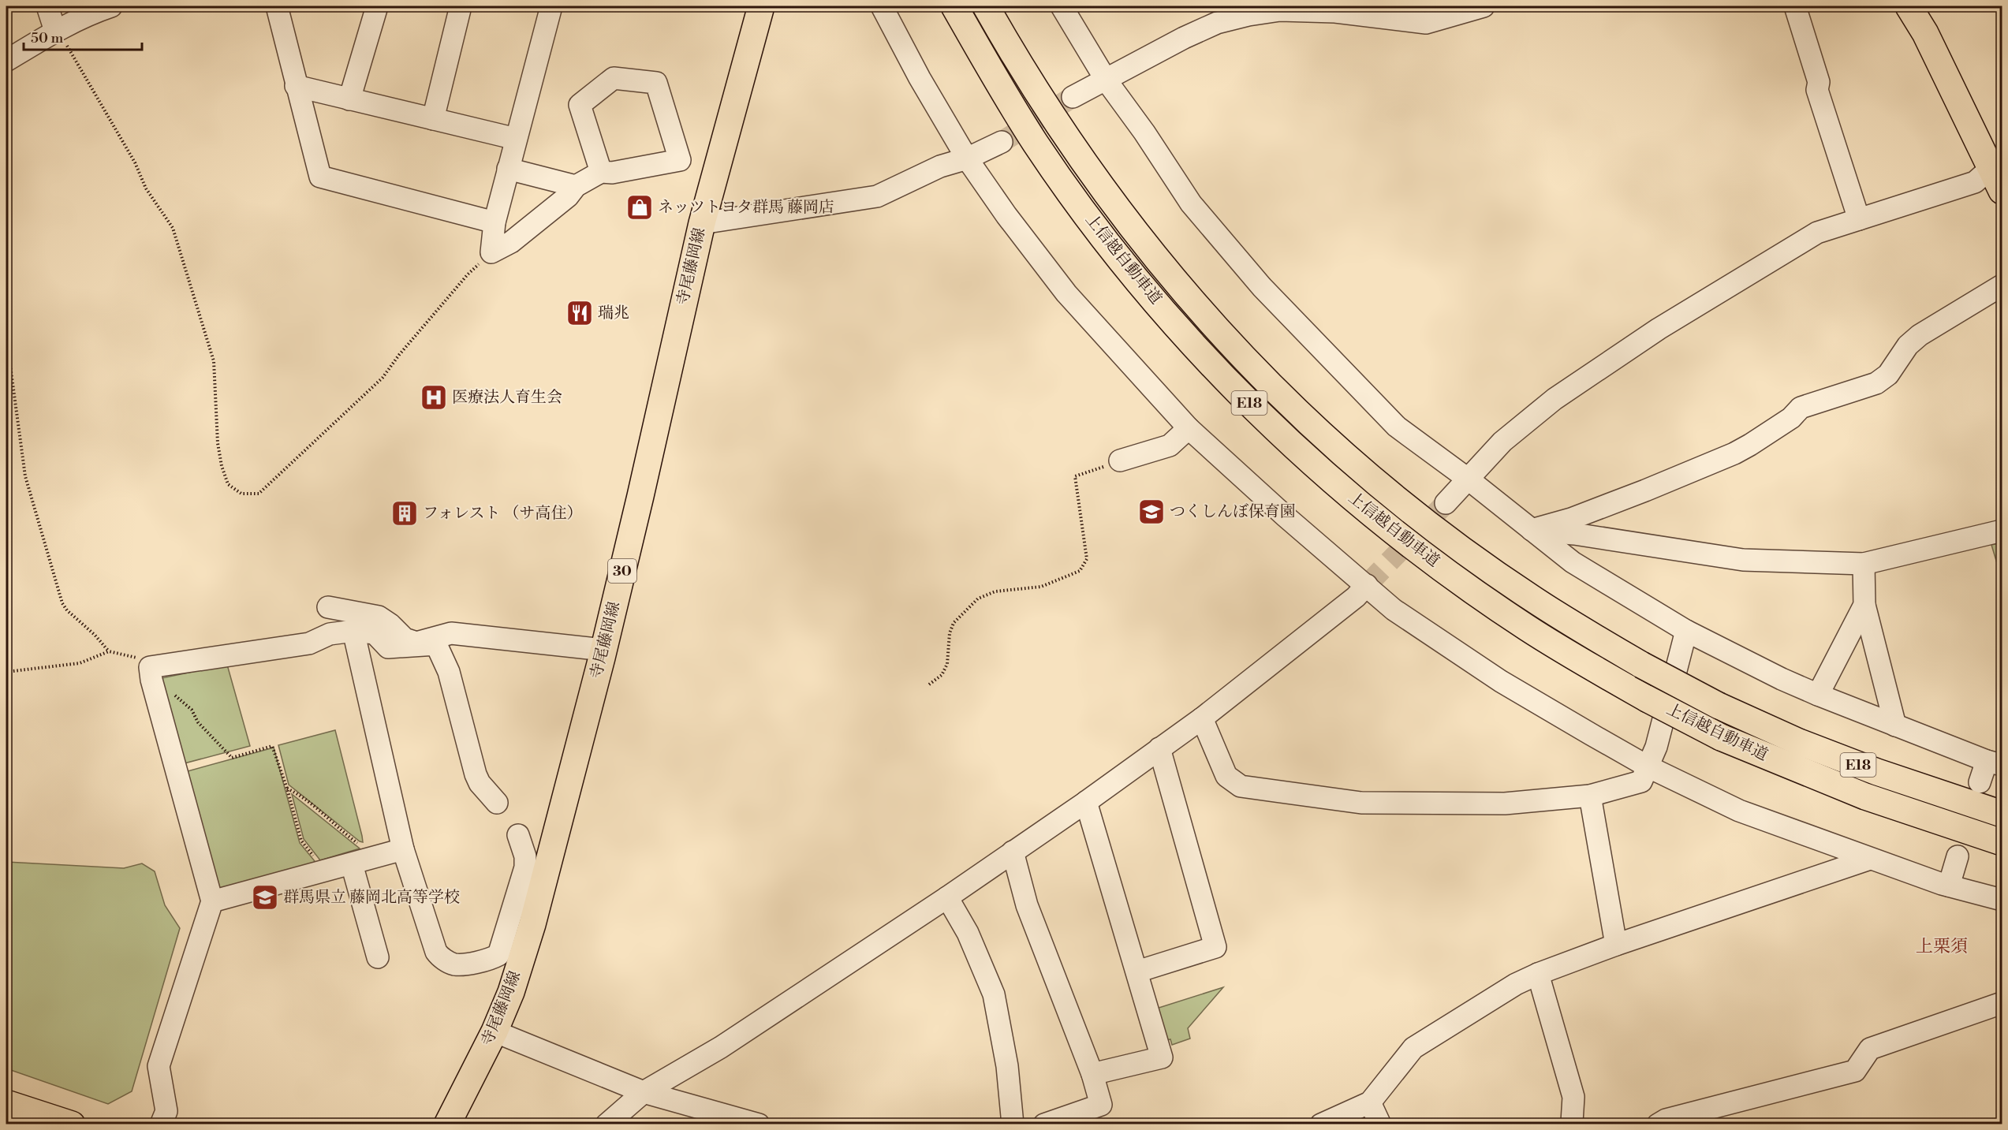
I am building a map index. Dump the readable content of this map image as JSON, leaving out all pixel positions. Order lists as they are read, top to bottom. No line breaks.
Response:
{"streets":{"main road":["上信越自動車道","寺尾藤岡線","E18","30"]},"districts":["上栗須"],"places":{"shop":["ネッツトヨタ群馬 藤岡店"],"restaurant":["瑞兆"],"hospital":["医療法人育生会"],"school or university":["つくしんぼ保育園","群馬県立 藤岡北高等学校"],"building":["フォレスト （サ高住）"]},"scale_bar":"50 m"}
